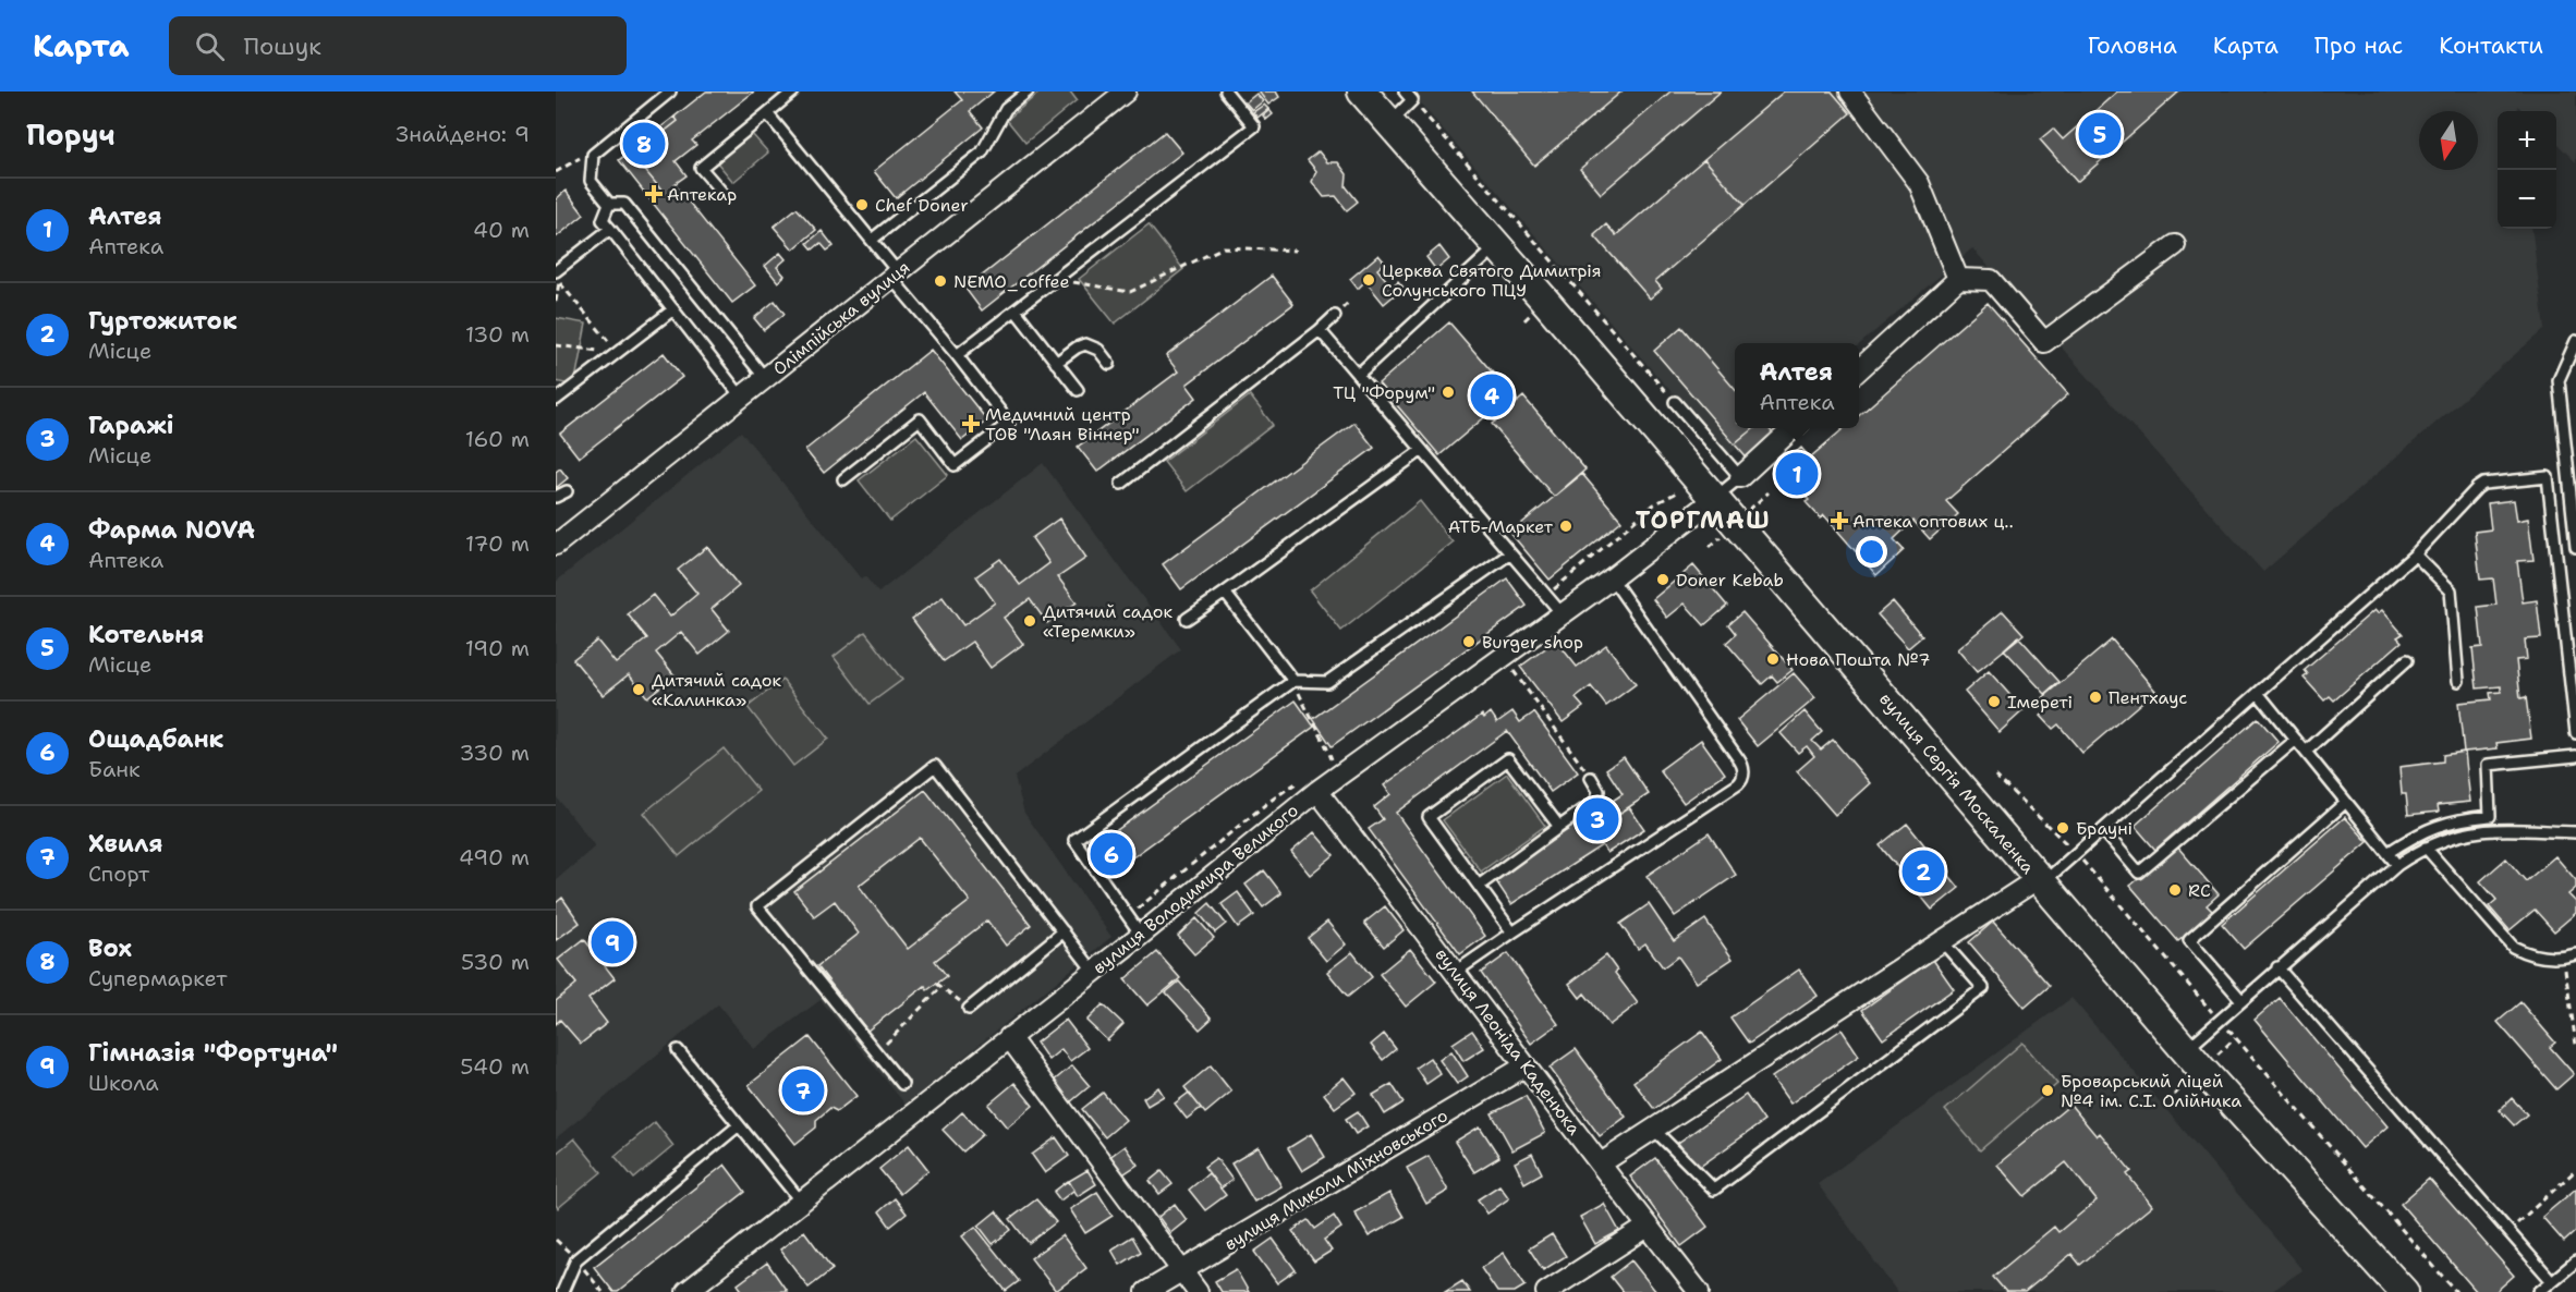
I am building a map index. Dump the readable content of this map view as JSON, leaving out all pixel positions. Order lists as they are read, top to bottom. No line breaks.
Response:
{"streets":{"main road":["вулиця Сергія Москаленка"],"street":["Олімпійська вулиця","вулиця Володимира Великого","вулиця Леоніда Каденюка","вулиця Миколи Міхновського"]},"crossings":[["вулиця Сергія Москаленка","вулиця Володимира Великого"],["вулиця Володимира Великого","вулиця Леоніда Каденюка"],["вулиця Леоніда Каденюка","вулиця Миколи Міхновського"]],"districts":["ТОРГМАШ"],"places":{"health":["Аптекар","Медичний центр ТОВ \"Лаян Віннер\"","Аптека оптових ц‥"],"other":["Chef Doner","Церква Святого Димитрія Солунського ПЦУ","NEMO_coffee","ТЦ \"Форум\"","АТБ-Маркет","Doner Kebab","Дитячий садок «Теремки»","Burger shop","Нова Пошта №7","Дитячий садок «Калинка»","Пентхаус","Імереті","Брауні","RC","Броварський ліцей №4 ім. С.І. Олійника"]},"north":"bottom","page":{"header":"Карта","search":"Пошук","nav":["Головна","Карта","Про нас","Контакти"],"heading":["Поруч","Знайдено: 9"],"pins":["5","8","4","1","3","6","2","9","7"],"map_buttons":["+","−"],"list":[{"mark":"1","name":"Алтея","note":"Аптека","value":"40 m"},{"mark":"2","name":"Гуртожиток","note":"Місце","value":"130 m"},{"mark":"3","name":"Гаражі","note":"Місце","value":"160 m"},{"mark":"4","name":"Фарма NOVA","note":"Аптека","value":"170 m"},{"mark":"5","name":"Котельня","note":"Місце","value":"190 m"},{"mark":"6","name":"Ощадбанк","note":"Банк","value":"330 m"},{"mark":"7","name":"Хвиля","note":"Спорт","value":"490 m"},{"mark":"8","name":"Box","note":"Супермаркет","value":"530 m"},{"mark":"9","name":"Гімназія \"Фортуна\"","note":"Школа","value":"540 m"}],"popup":["Алтея","Аптека"]}}
